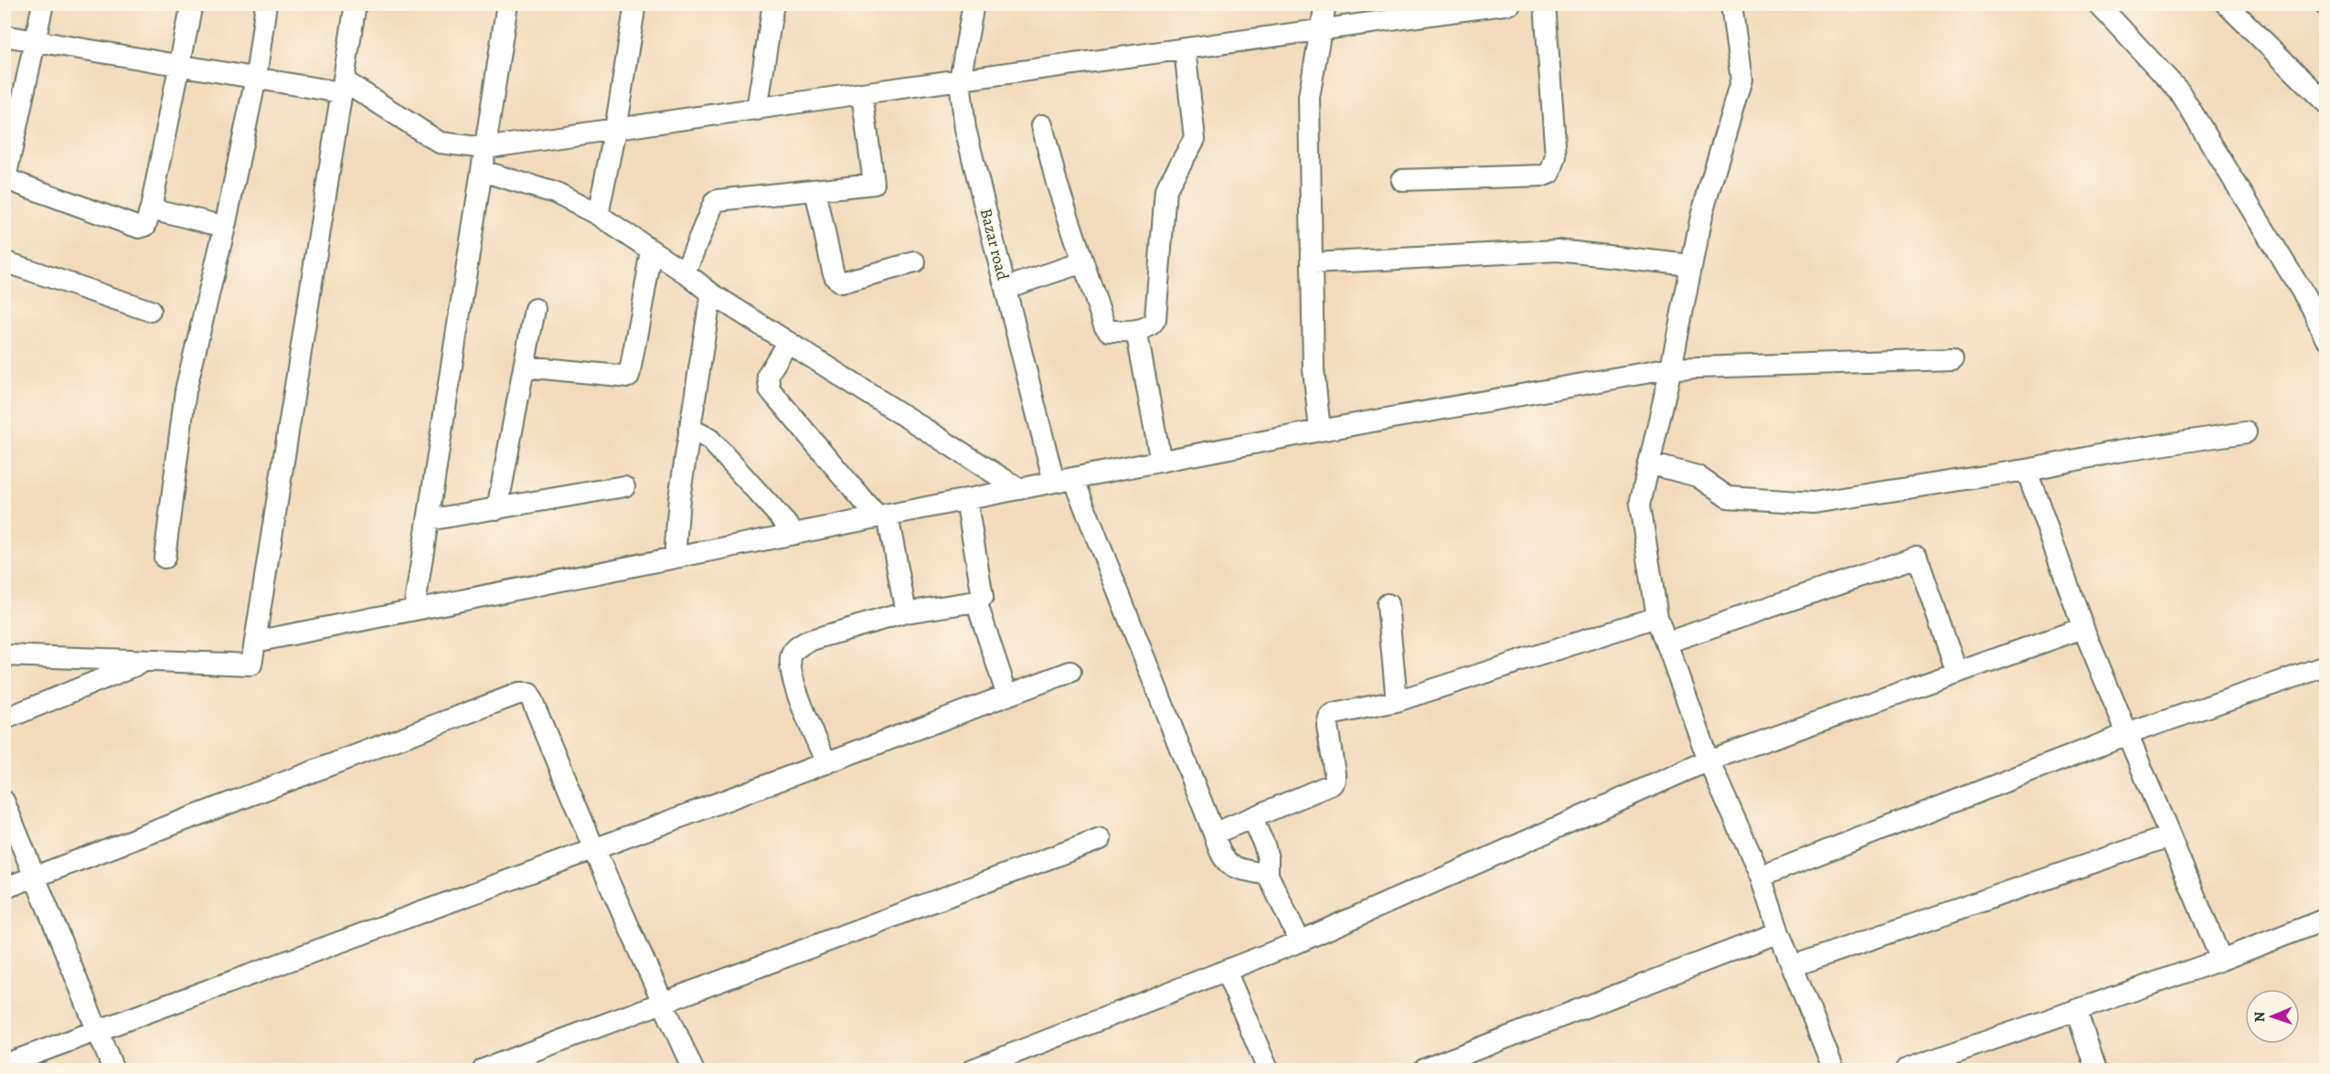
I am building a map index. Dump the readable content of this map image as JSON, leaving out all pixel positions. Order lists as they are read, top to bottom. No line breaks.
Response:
{"streets":{"street":["Bazar road"]},"north":"left"}
